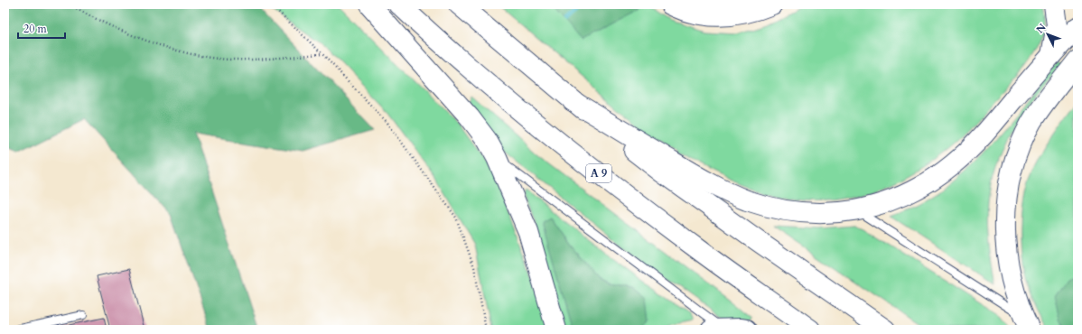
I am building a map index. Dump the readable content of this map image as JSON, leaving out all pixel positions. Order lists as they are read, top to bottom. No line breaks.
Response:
{"streets":{"main road":["A 9"]},"scale_bar":"20 m","north":"top left"}
